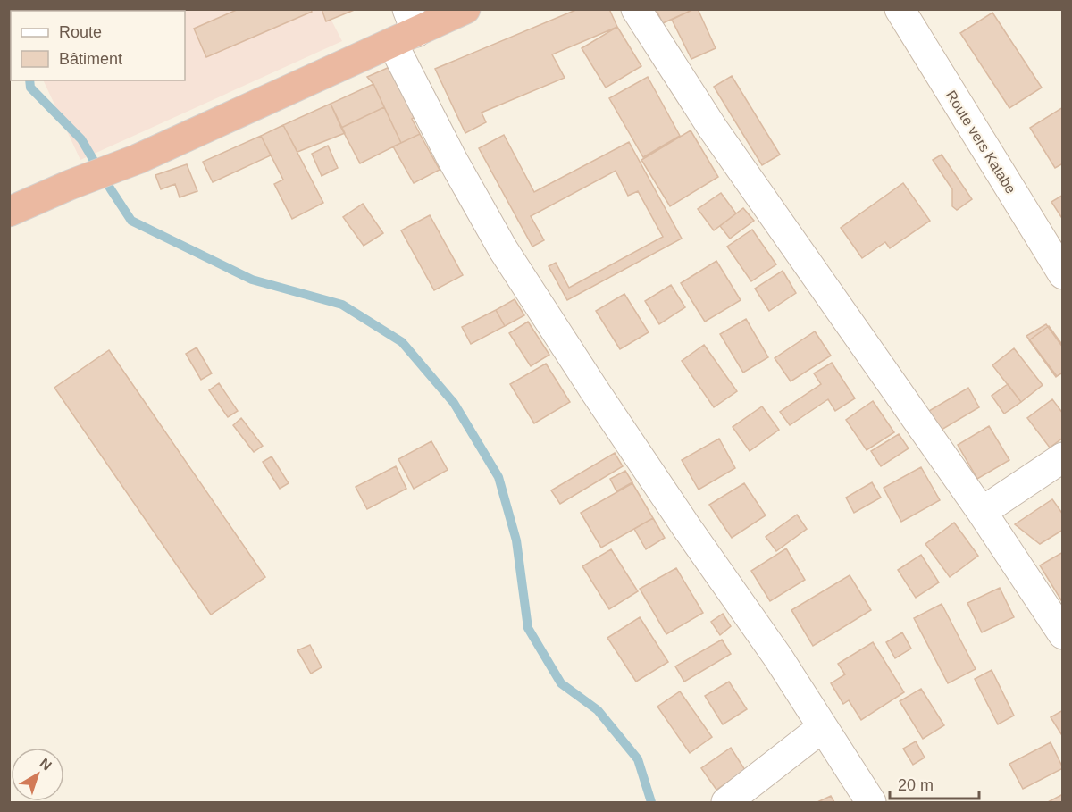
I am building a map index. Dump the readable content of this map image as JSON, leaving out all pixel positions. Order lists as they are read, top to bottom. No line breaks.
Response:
{"streets":{"street":["Route vers Katabe"]},"legend":["Route","Bâtiment"],"scale_bar":"20 m","north":"top right"}
